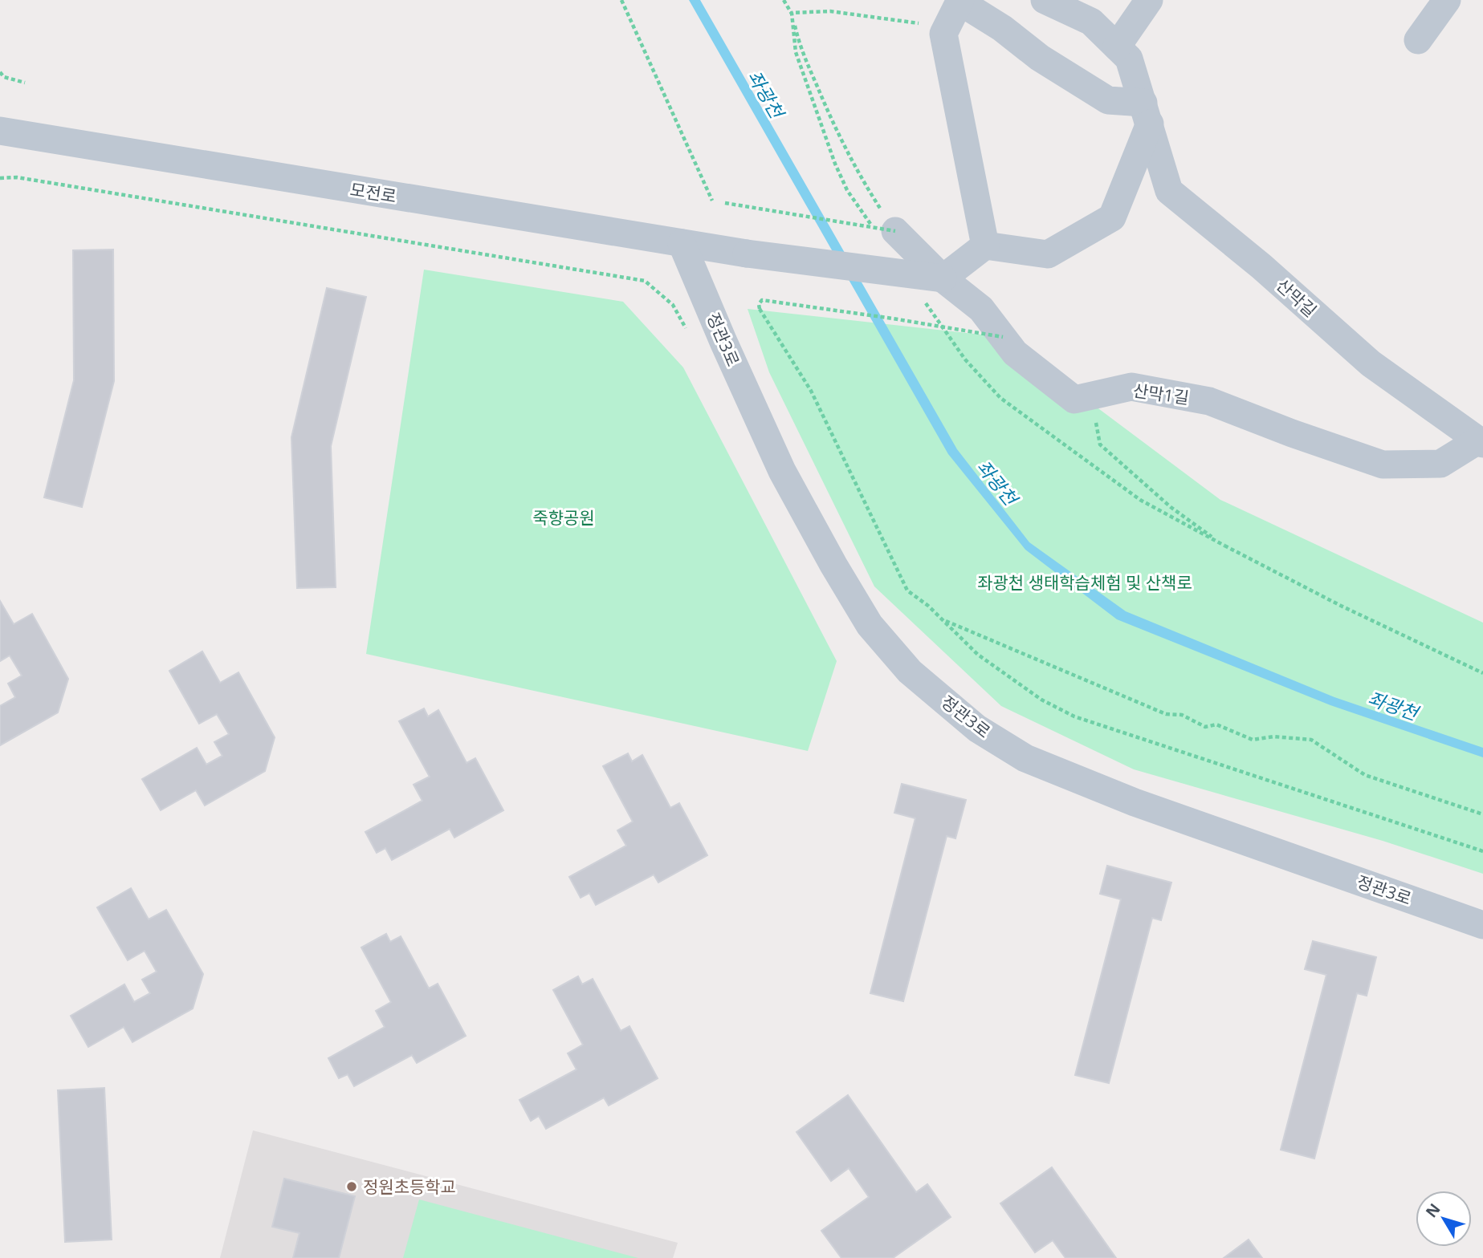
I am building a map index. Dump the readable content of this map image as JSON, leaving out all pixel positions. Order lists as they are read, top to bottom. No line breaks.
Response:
{"streets":{"street":["모전로","산막길","정관3로","산막1길"]},"crossings":[["모전로","정관3로"],["모전로","산막1길"],["산막길","산막1길"]],"water":["좌광천"],"parks":["죽향공원","좌광천 생태학습체험 및 산책로"],"places":["정원초등학교"],"north":"top left"}
